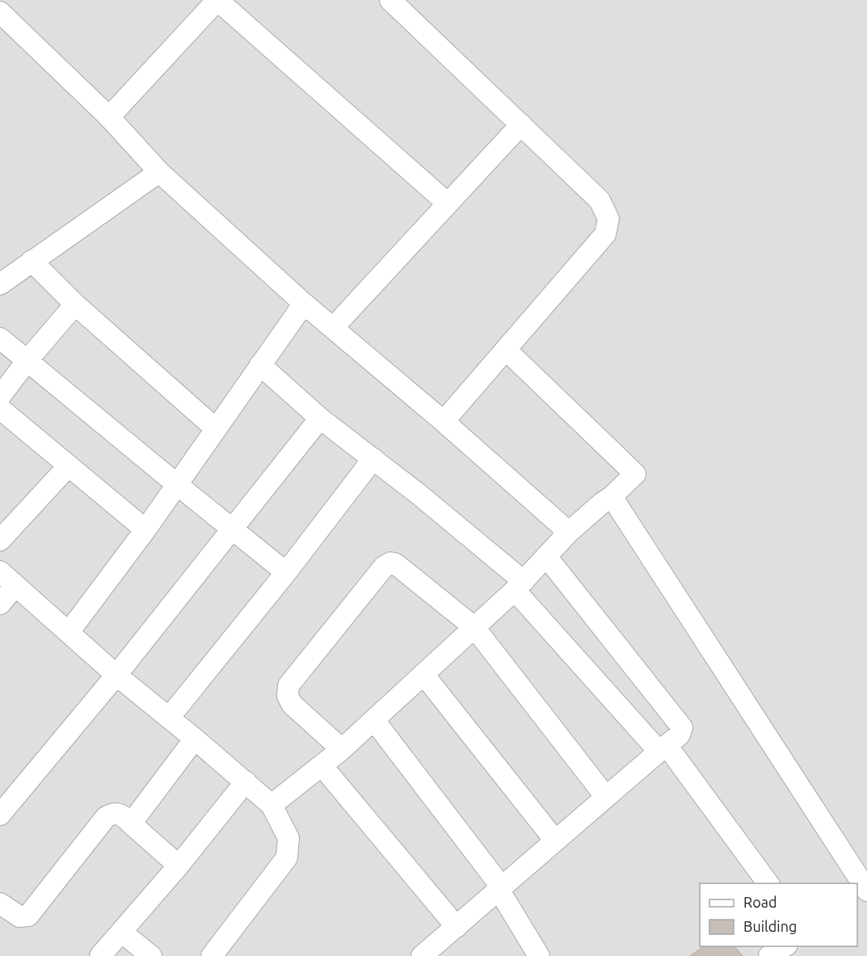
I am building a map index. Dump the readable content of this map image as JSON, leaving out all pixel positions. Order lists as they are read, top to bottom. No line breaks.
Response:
{"legend":["Road","Building"]}
